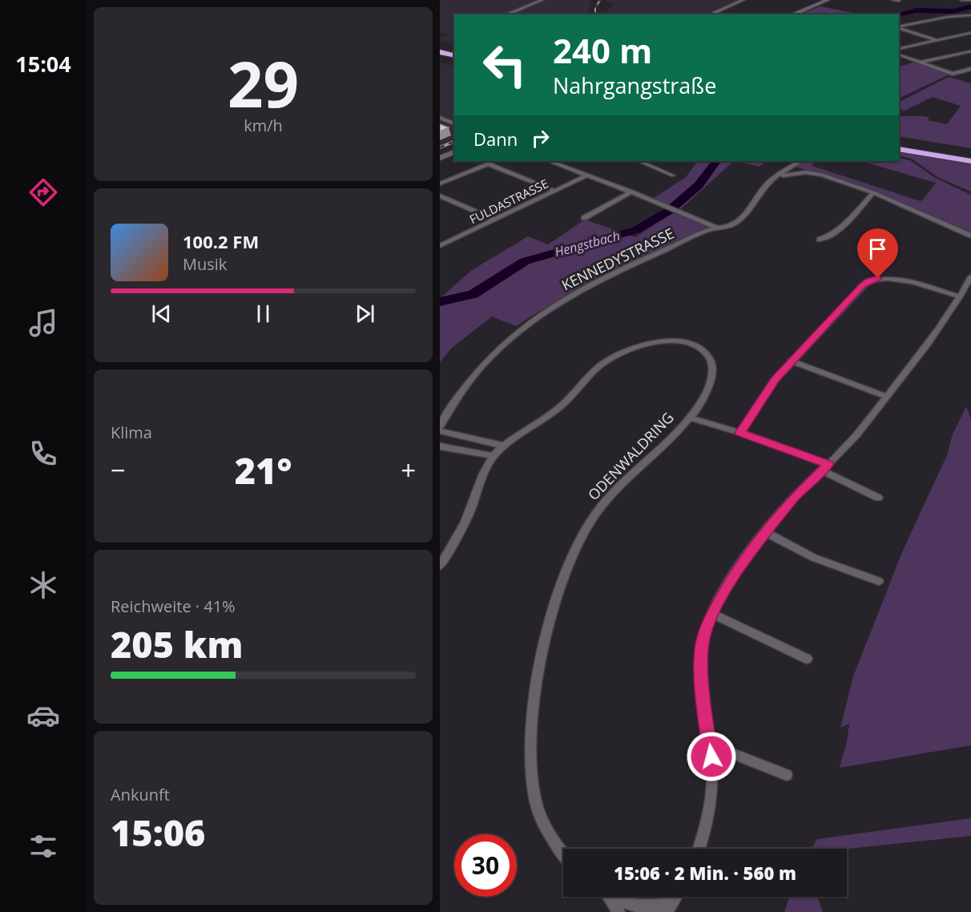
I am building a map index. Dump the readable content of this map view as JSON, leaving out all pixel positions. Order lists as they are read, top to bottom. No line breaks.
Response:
{"streets":{"street":["FULDASTRASSE","KENNEDYSTRASSE","ODENWALDRING"]},"water":["Hengstbach"],"page":{"tabs":"15:04","tile":[["29","km/h"],"Klima",["Reichweite · 41%","205 km"],["Ankunft","15:06"]],"turn":["240 m","Nahrgangstraße"],"then":"Dann","song":["100.2 FM","Musik"],"heat":["−","21°","+"],"limit":"30","trip":"15:06 · 2 Min. · 560 m"}}
